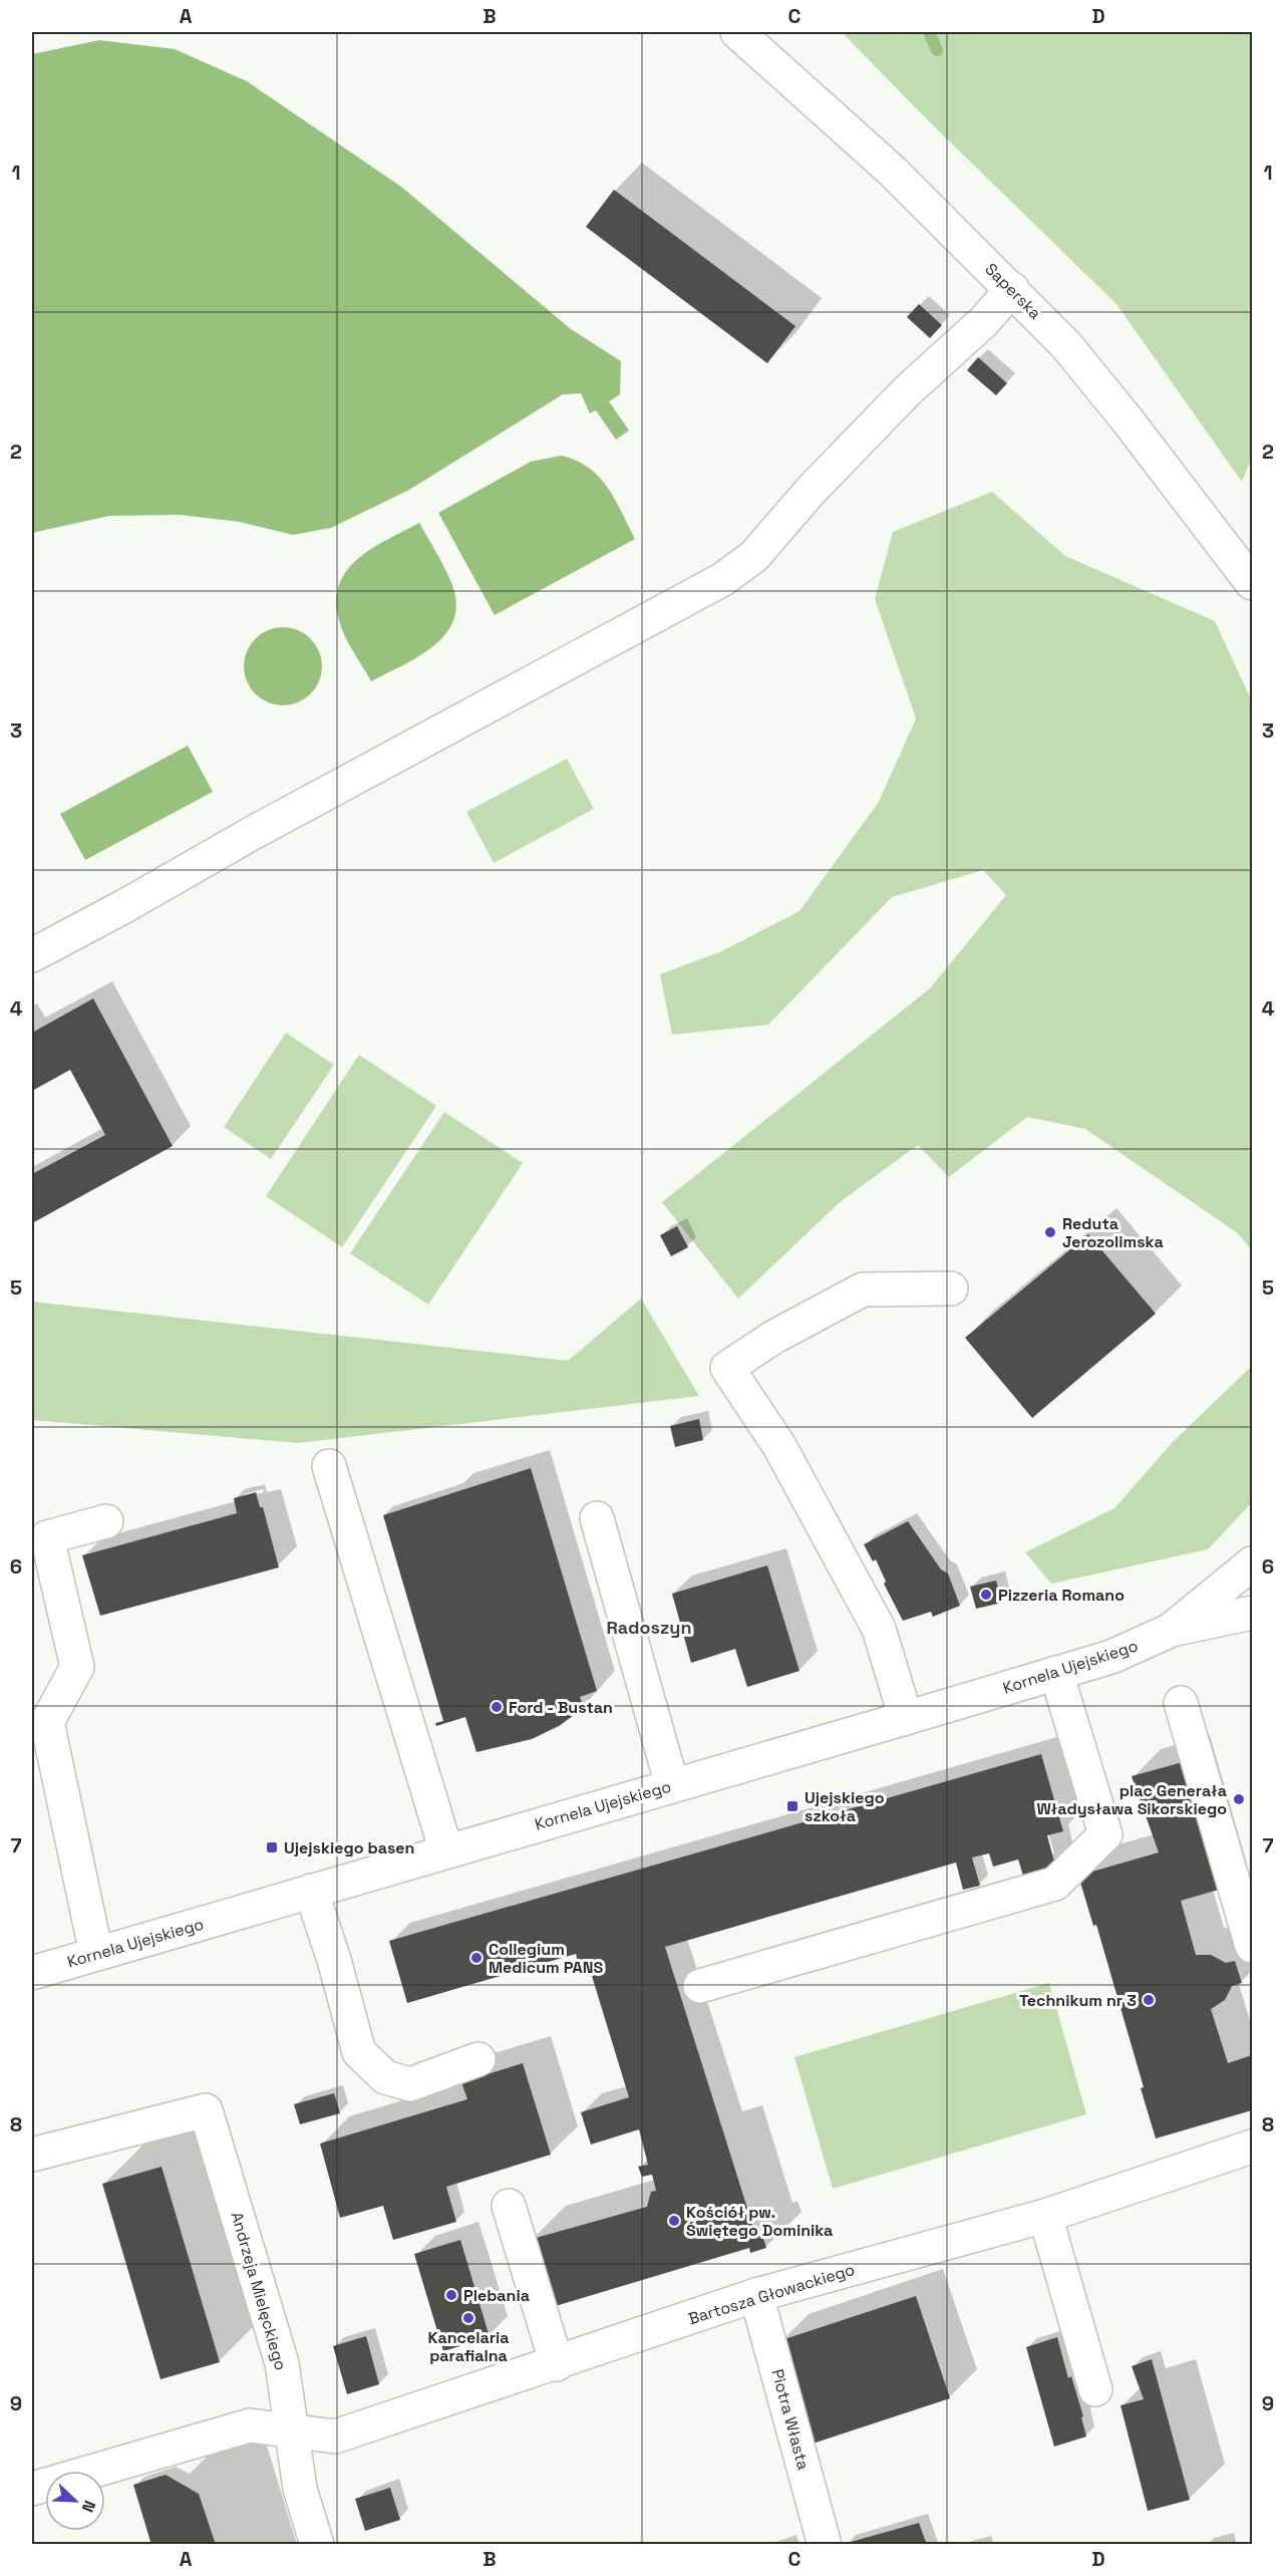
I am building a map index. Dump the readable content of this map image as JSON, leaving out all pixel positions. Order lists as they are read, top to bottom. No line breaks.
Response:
{"streets":{"street":["Saperska","Kornela Ujejskiego","Andrzeja Mielęckiego","Bartosza Głowackiego","Piotra Własta"]},"crossings":[["Andrzeja Mielęckiego","Bartosza Głowackiego"],["Bartosza Głowackiego","Piotra Własta"]],"districts":["Radoszyn"],"places":{"other":["Reduta Jerozolimska","Pizzeria Romano","Ford - Bustan","plac Generała Władysława Sikorskiego","Collegium Medicum PANS","Technikum nr 3","Kościół pw. Świętego Dominika","Plebania","Kancelaria parafialna"],"transit":["Ujejskiego szkoła","Ujejskiego basen"]},"north":"bottom right","grid":{"columns":["A","B","C","D"],"rows":["1","2","3","4","5","6","7","8","9"]}}
